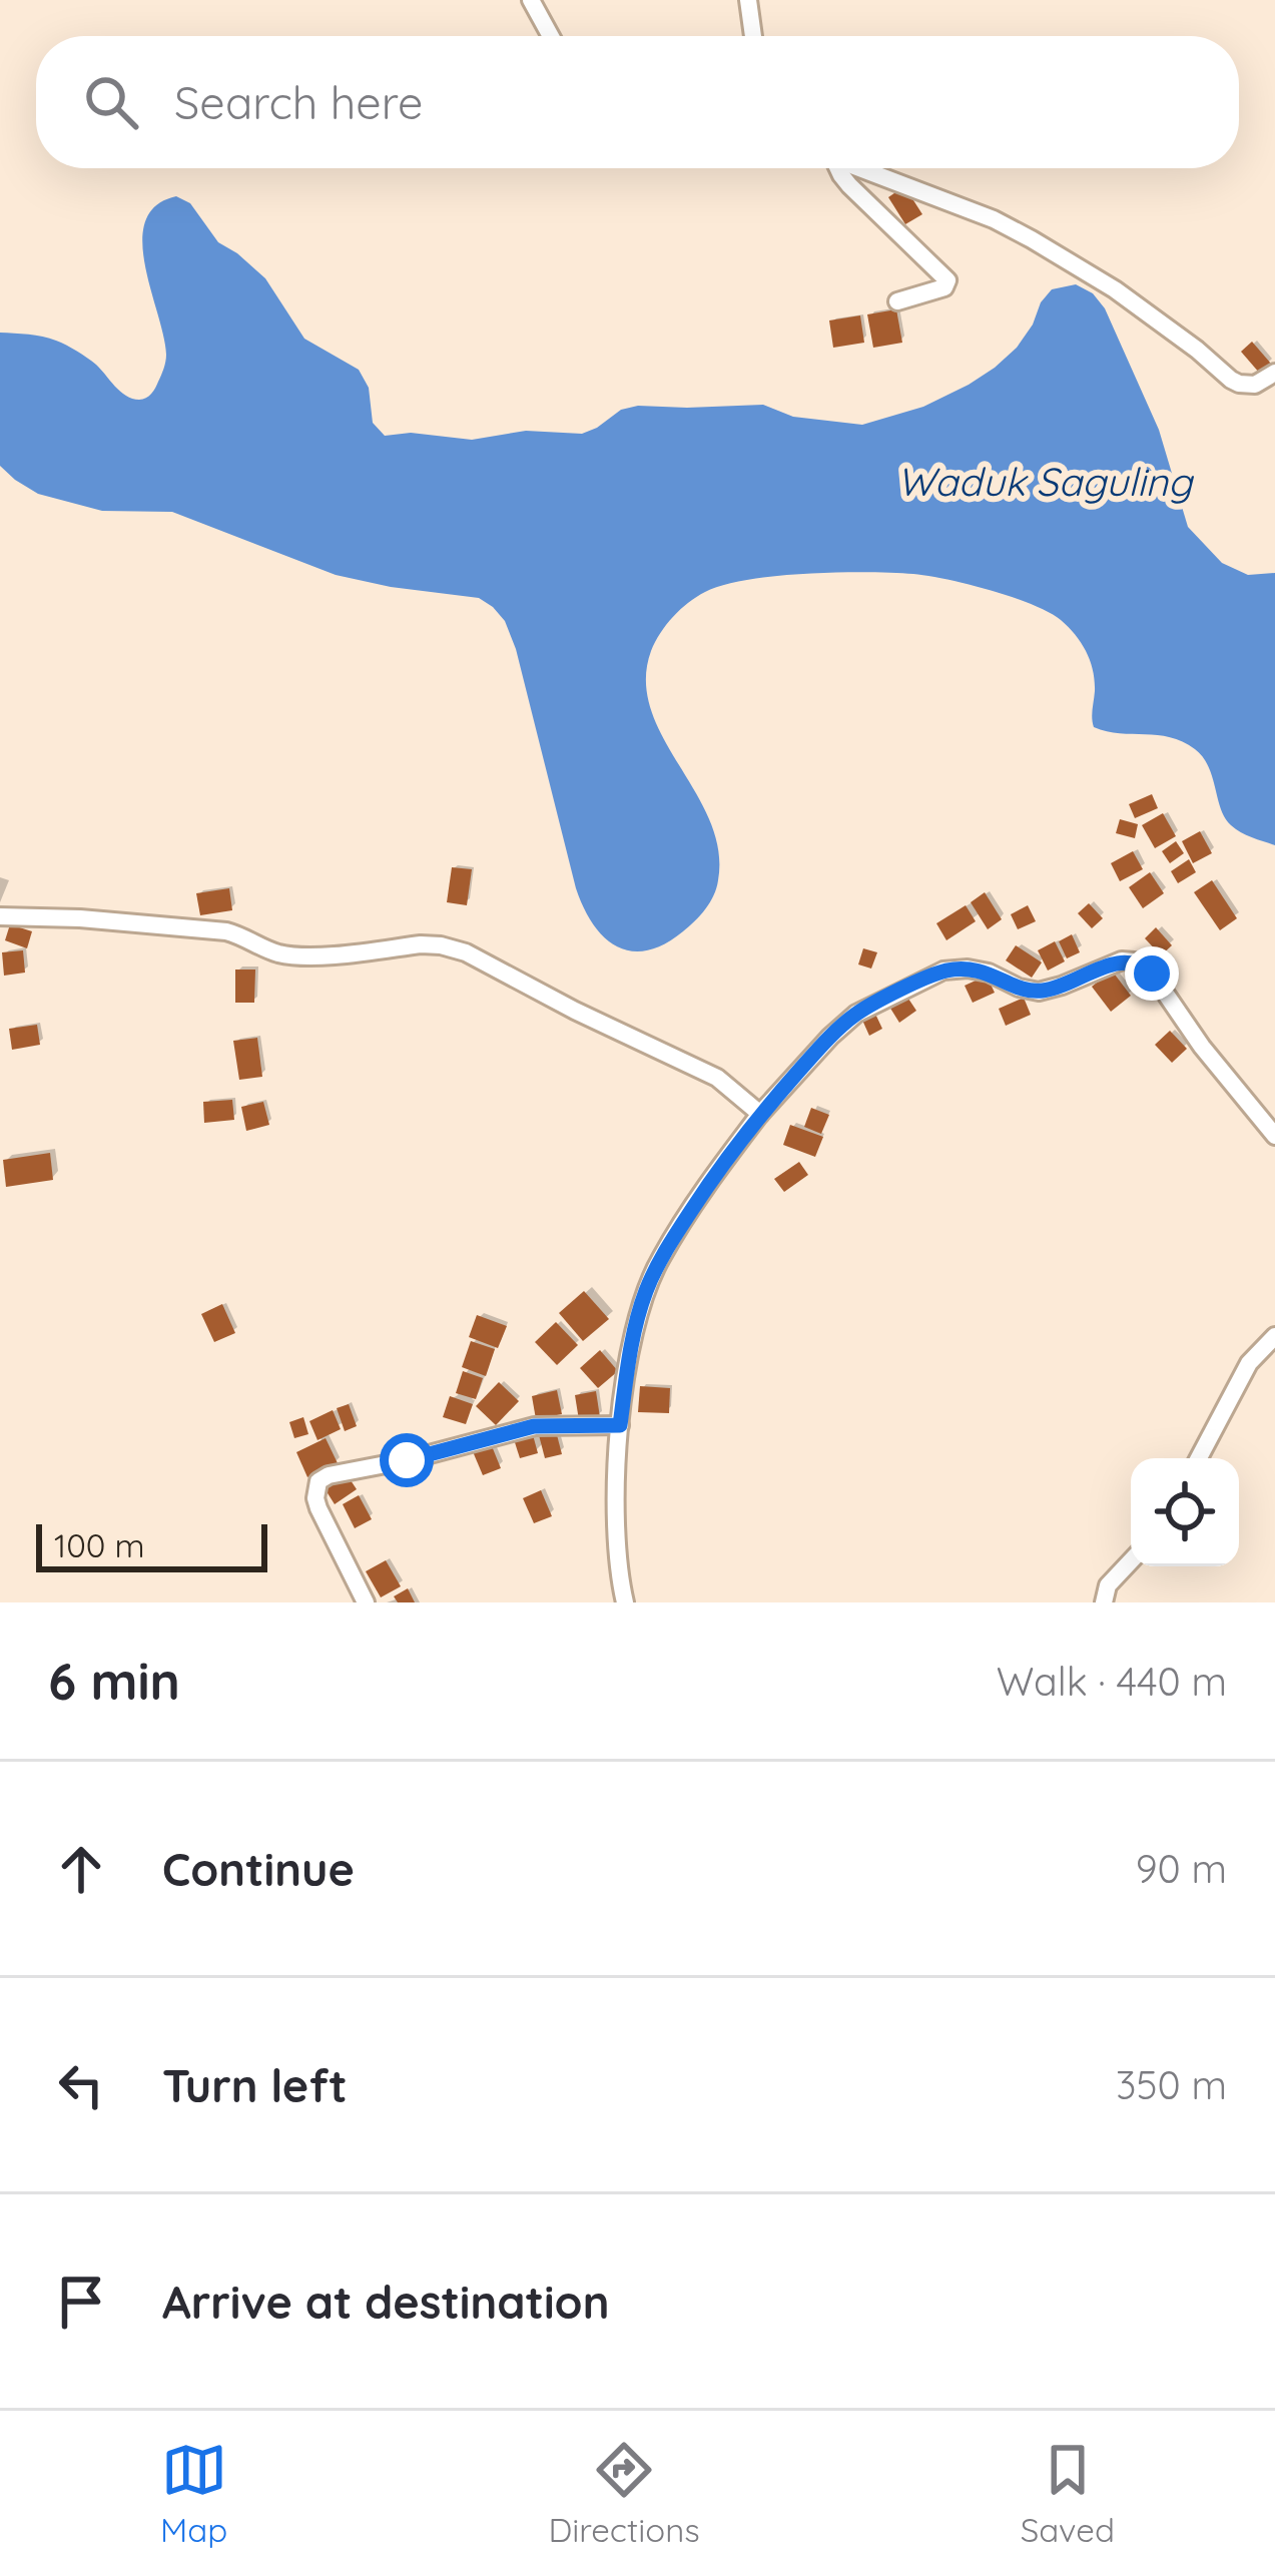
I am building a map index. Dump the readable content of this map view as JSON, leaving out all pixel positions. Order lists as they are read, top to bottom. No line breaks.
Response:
{"water":["Waduk Saguling"],"scale_bar":"100 m","page":{"search":"Search here","scale":"100 m","heading":["6 min","Walk · 440 m"],"list":[["Continue","90 m"],["Turn left","350 m"],"Arrive at destination"],"nav":["Map","Directions","Saved"]}}
